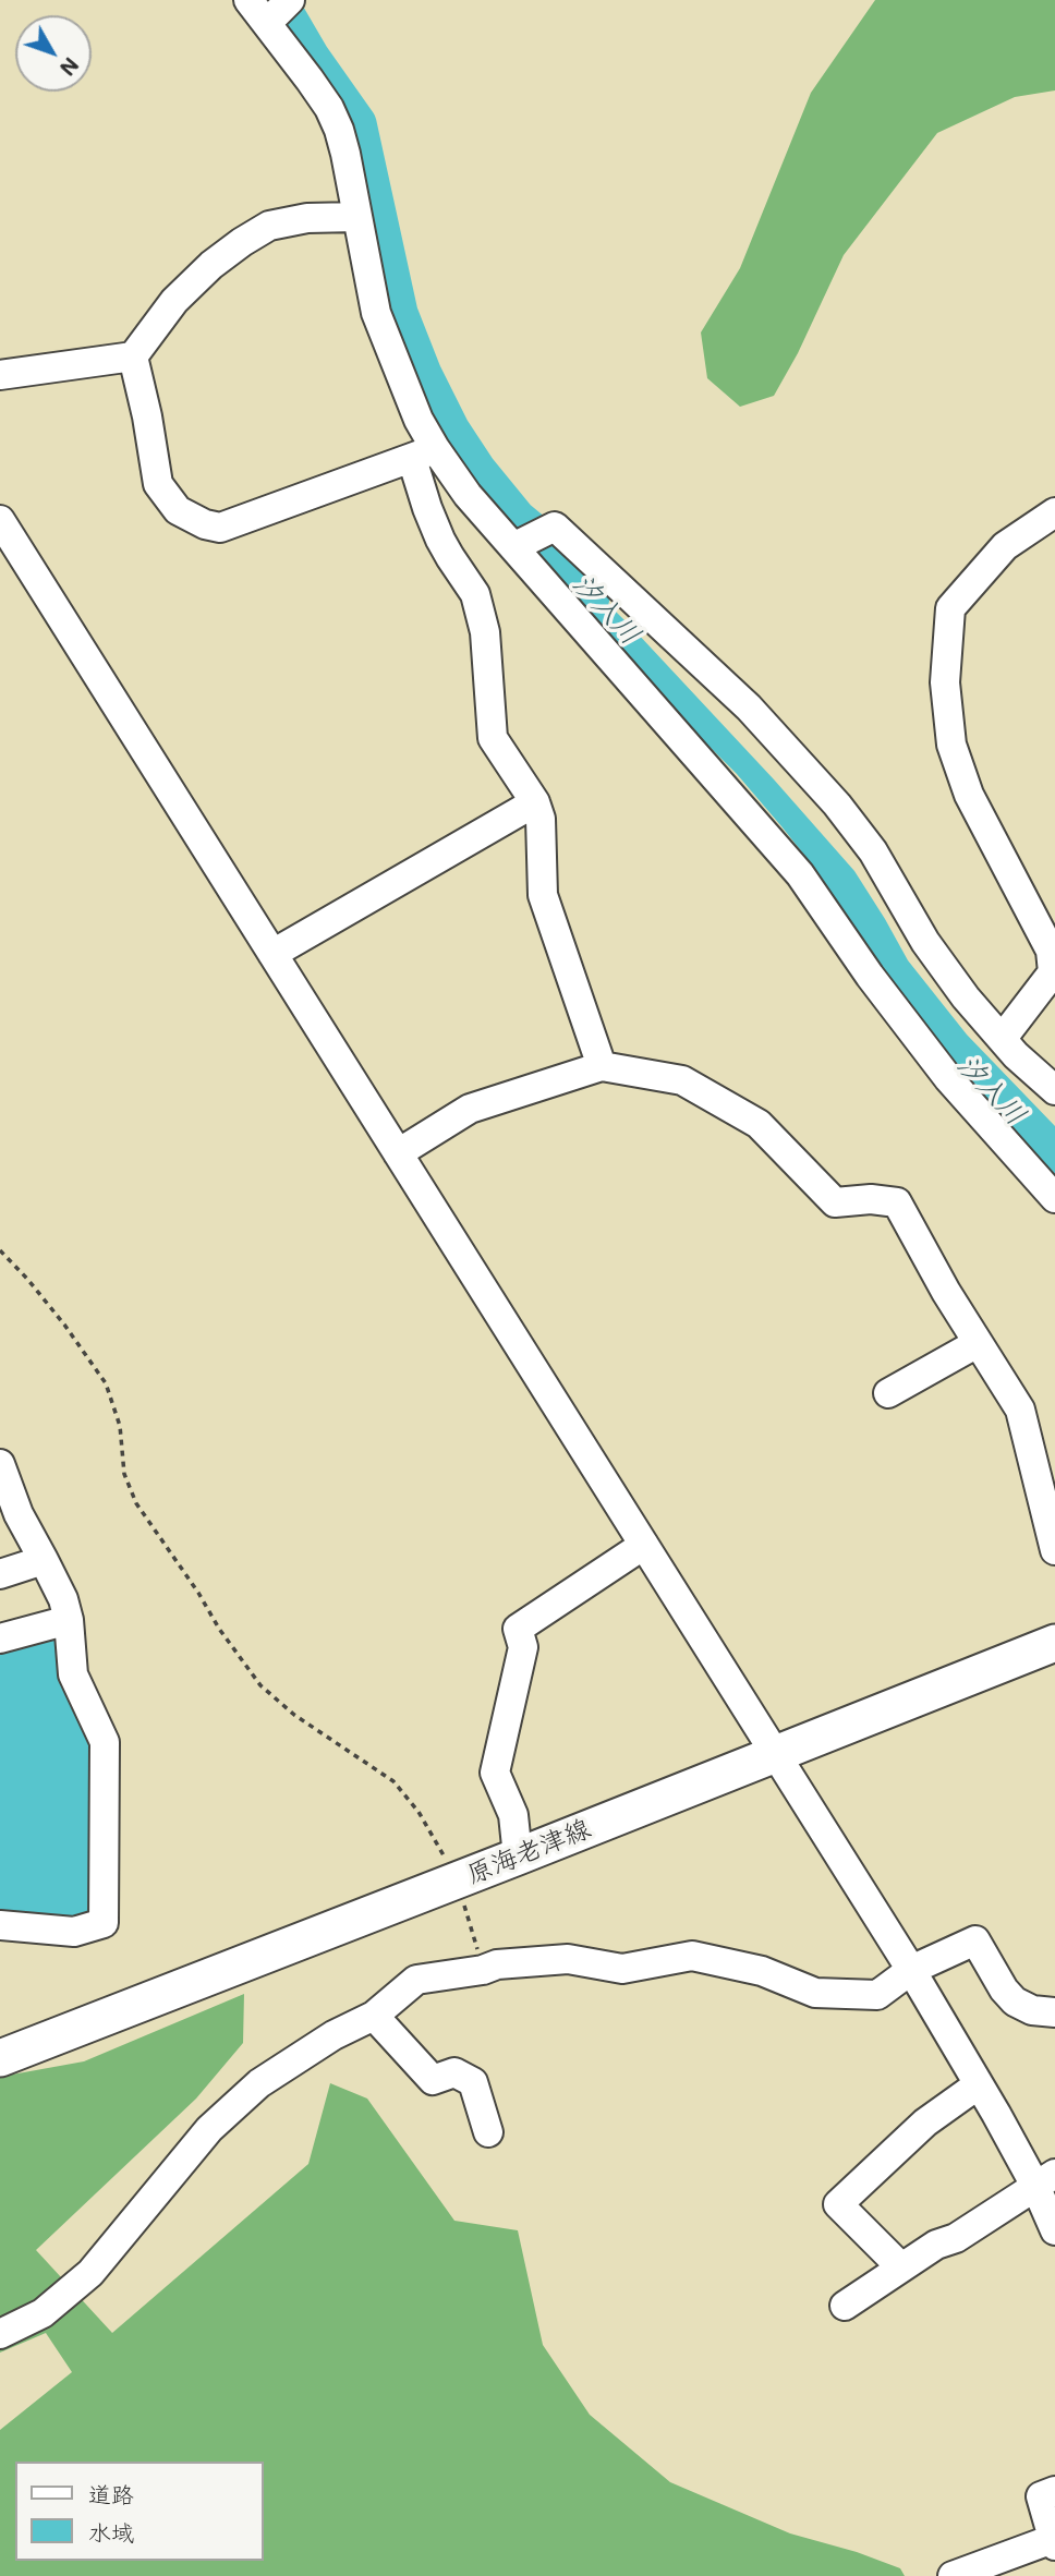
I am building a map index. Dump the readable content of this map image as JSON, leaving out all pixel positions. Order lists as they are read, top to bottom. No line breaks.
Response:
{"streets":{"main road":["原海老津線"]},"water":["汐入川"],"legend":["道路","水域"],"north":"bottom right"}
